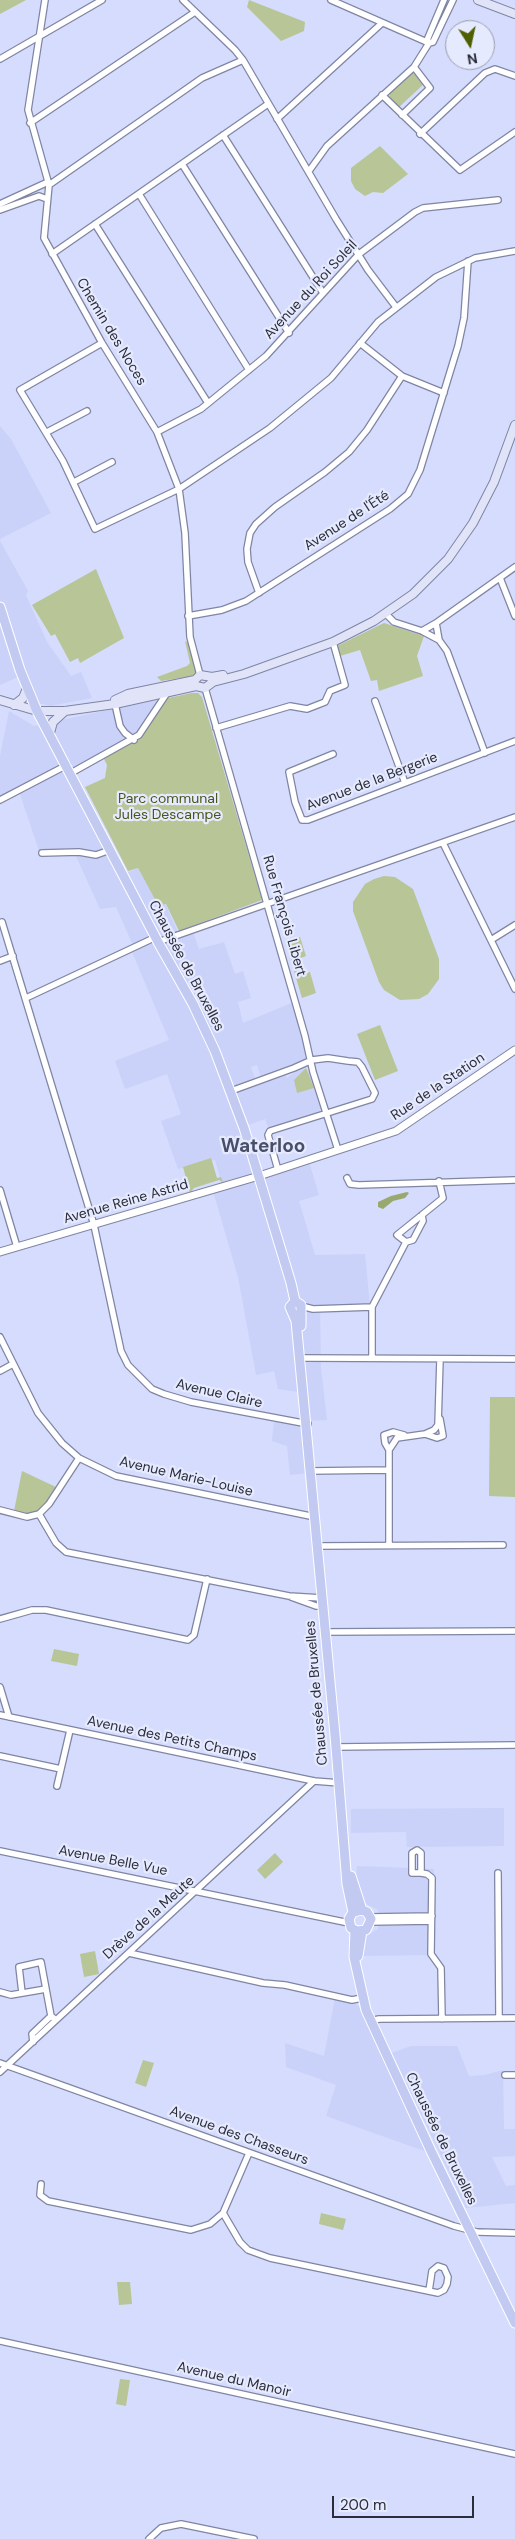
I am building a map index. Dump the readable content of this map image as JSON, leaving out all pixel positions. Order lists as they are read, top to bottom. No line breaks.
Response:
{"streets":{"main road":["Chaussée de Bruxelles"],"street":["Avenue du Roi Soleil","Chemin des Noces","Avenue de l'Été","Avenue de la Bergerie","Rue François Libert","Rue de la Station","Avenue Reine Astrid","Avenue Claire","Avenue Marie-Louise","Avenue des Petits Champs","Avenue Belle Vue","Drève de la Meute","Avenue des Chasseurs","Avenue du Manoir"]},"crossings":[["Avenue du Roi Soleil","Chemin des Noces"],["Chemin des Noces","Avenue de l'Été"],["Chemin des Noces","Rue François Libert"],["Rue François Libert","Rue de la Station"],["Chaussée de Bruxelles","Rue de la Station"],["Chaussée de Bruxelles","Avenue Reine Astrid"],["Chaussée de Bruxelles","Avenue Claire"],["Chaussée de Bruxelles","Avenue Marie-Louise"],["Chaussée de Bruxelles","Avenue des Petits Champs"],["Chaussée de Bruxelles","Avenue Belle Vue"],["Chaussée de Bruxelles","Avenue des Chasseurs"],["Rue de la Station","Avenue Reine Astrid"],["Avenue Reine Astrid","Avenue Claire"],["Avenue des Petits Champs","Drève de la Meute"],["Avenue Belle Vue","Drève de la Meute"],["Drève de la Meute","Avenue des Chasseurs"]],"districts":["Waterloo"],"parks":["Parc communal Jules Descampe"],"scale_bar":"200 m","north":"bottom"}
